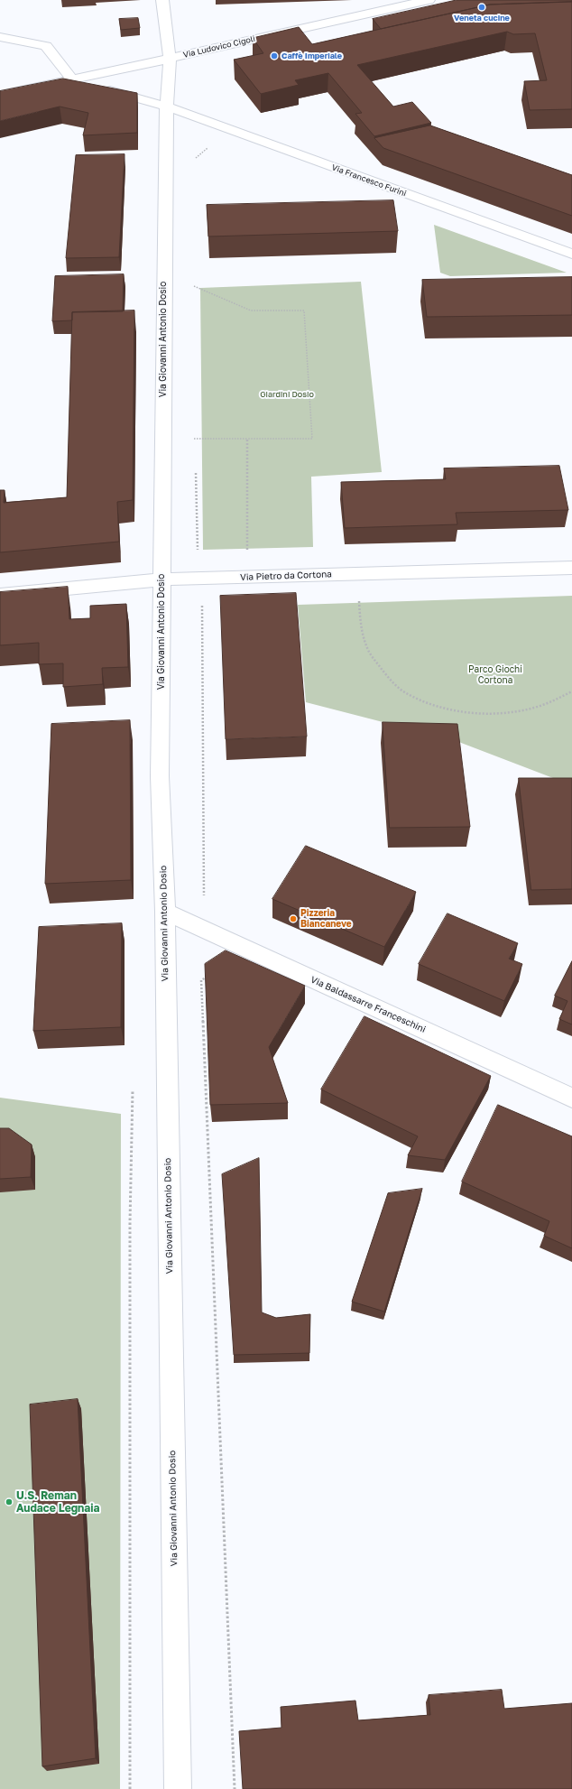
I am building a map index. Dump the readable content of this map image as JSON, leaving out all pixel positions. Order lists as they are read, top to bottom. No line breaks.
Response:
{"streets":{"street":["Via Ludovico Cigoli","Via Francesco Furini","Via Giovanni Antonio Dosio","Via Pietro da Cortona","Via Baldassarre Franceschini"]},"crossings":[["Via Ludovico Cigoli","Via Francesco Furini"],["Via Ludovico Cigoli","Via Giovanni Antonio Dosio"],["Via Francesco Furini","Via Giovanni Antonio Dosio"],["Via Giovanni Antonio Dosio","Via Pietro da Cortona"],["Via Giovanni Antonio Dosio","Via Baldassarre Franceschini"]],"parks":["Giardini Dosio","Parco Giochi Cortona"],"places":["Veneta cucine","Caffè Imperiale","Pizzeria Biancaneve","U.S. Reman Audace Legnaia"]}
